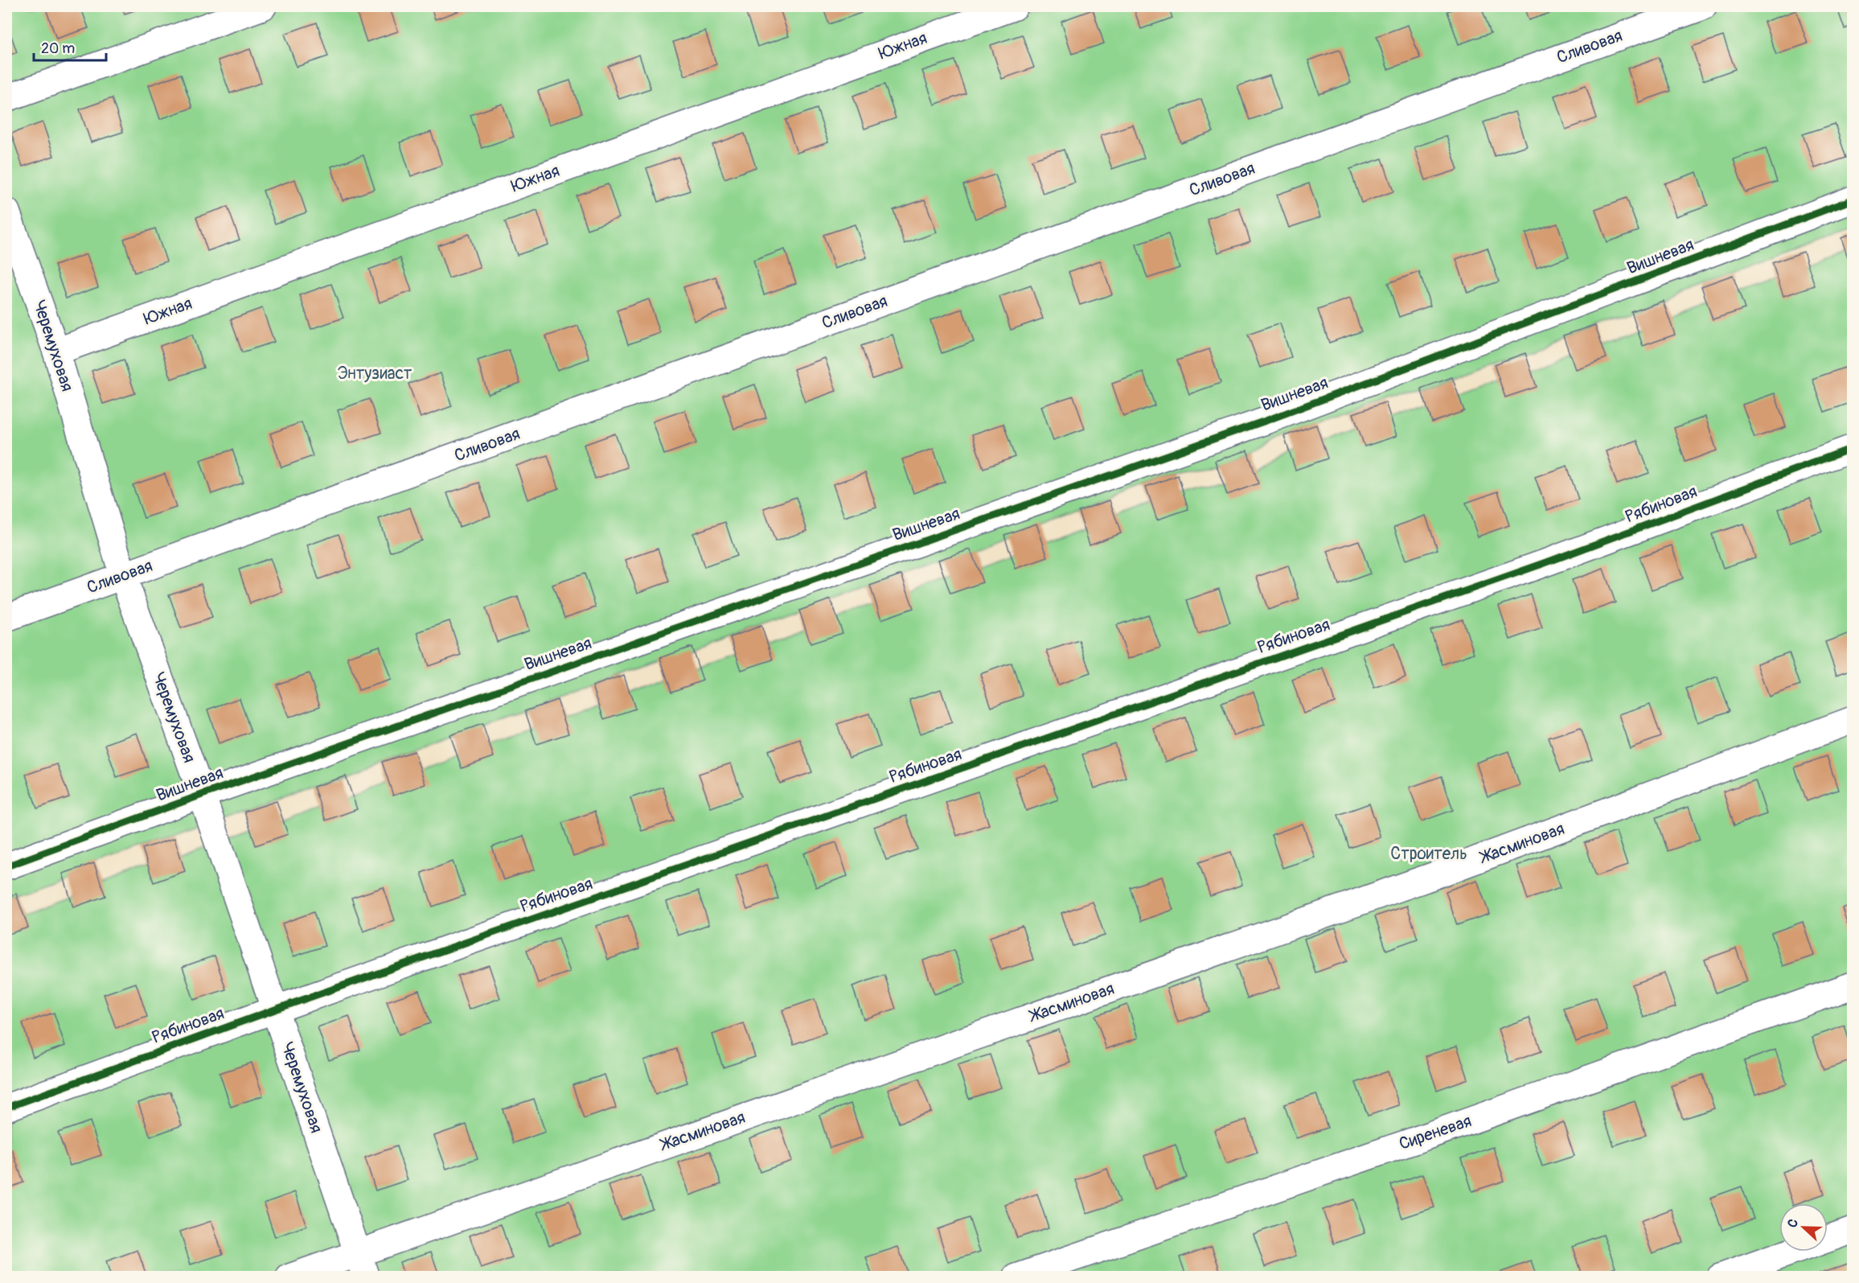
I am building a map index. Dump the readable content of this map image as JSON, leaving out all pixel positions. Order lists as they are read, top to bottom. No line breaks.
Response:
{"streets":{"street":["Южная","Сливовая","Вишневая","Черемуховая","Рябиновая","Жасминовая","Сиреневая"]},"crossings":[["Южная","Черемуховая"],["Сливовая","Черемуховая"],["Вишневая","Черемуховая"],["Черемуховая","Рябиновая"],["Черемуховая","Жасминовая"]],"parks":["Энтузиаст","Строитель"],"scale_bar":"20 m","north":"left"}
